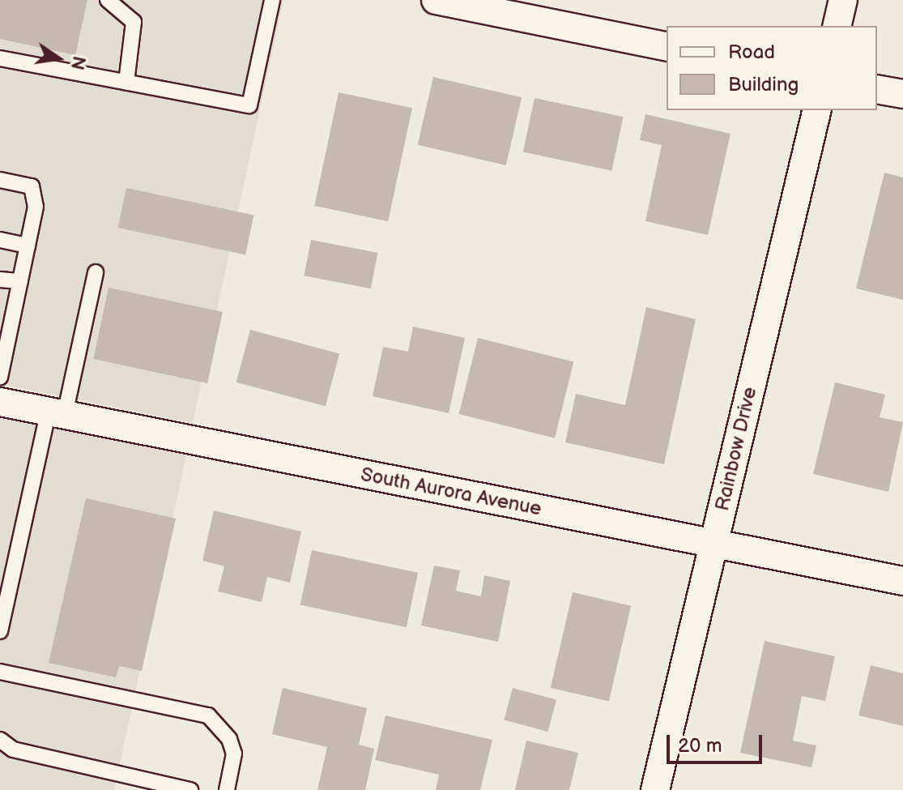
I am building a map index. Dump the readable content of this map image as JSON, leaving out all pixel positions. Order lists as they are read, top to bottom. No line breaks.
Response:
{"streets":{"street":["Rainbow Drive","South Aurora Avenue"]},"crossings":[["Rainbow Drive","South Aurora Avenue"]],"legend":["Road","Building"],"scale_bar":"20 m","north":"right"}
